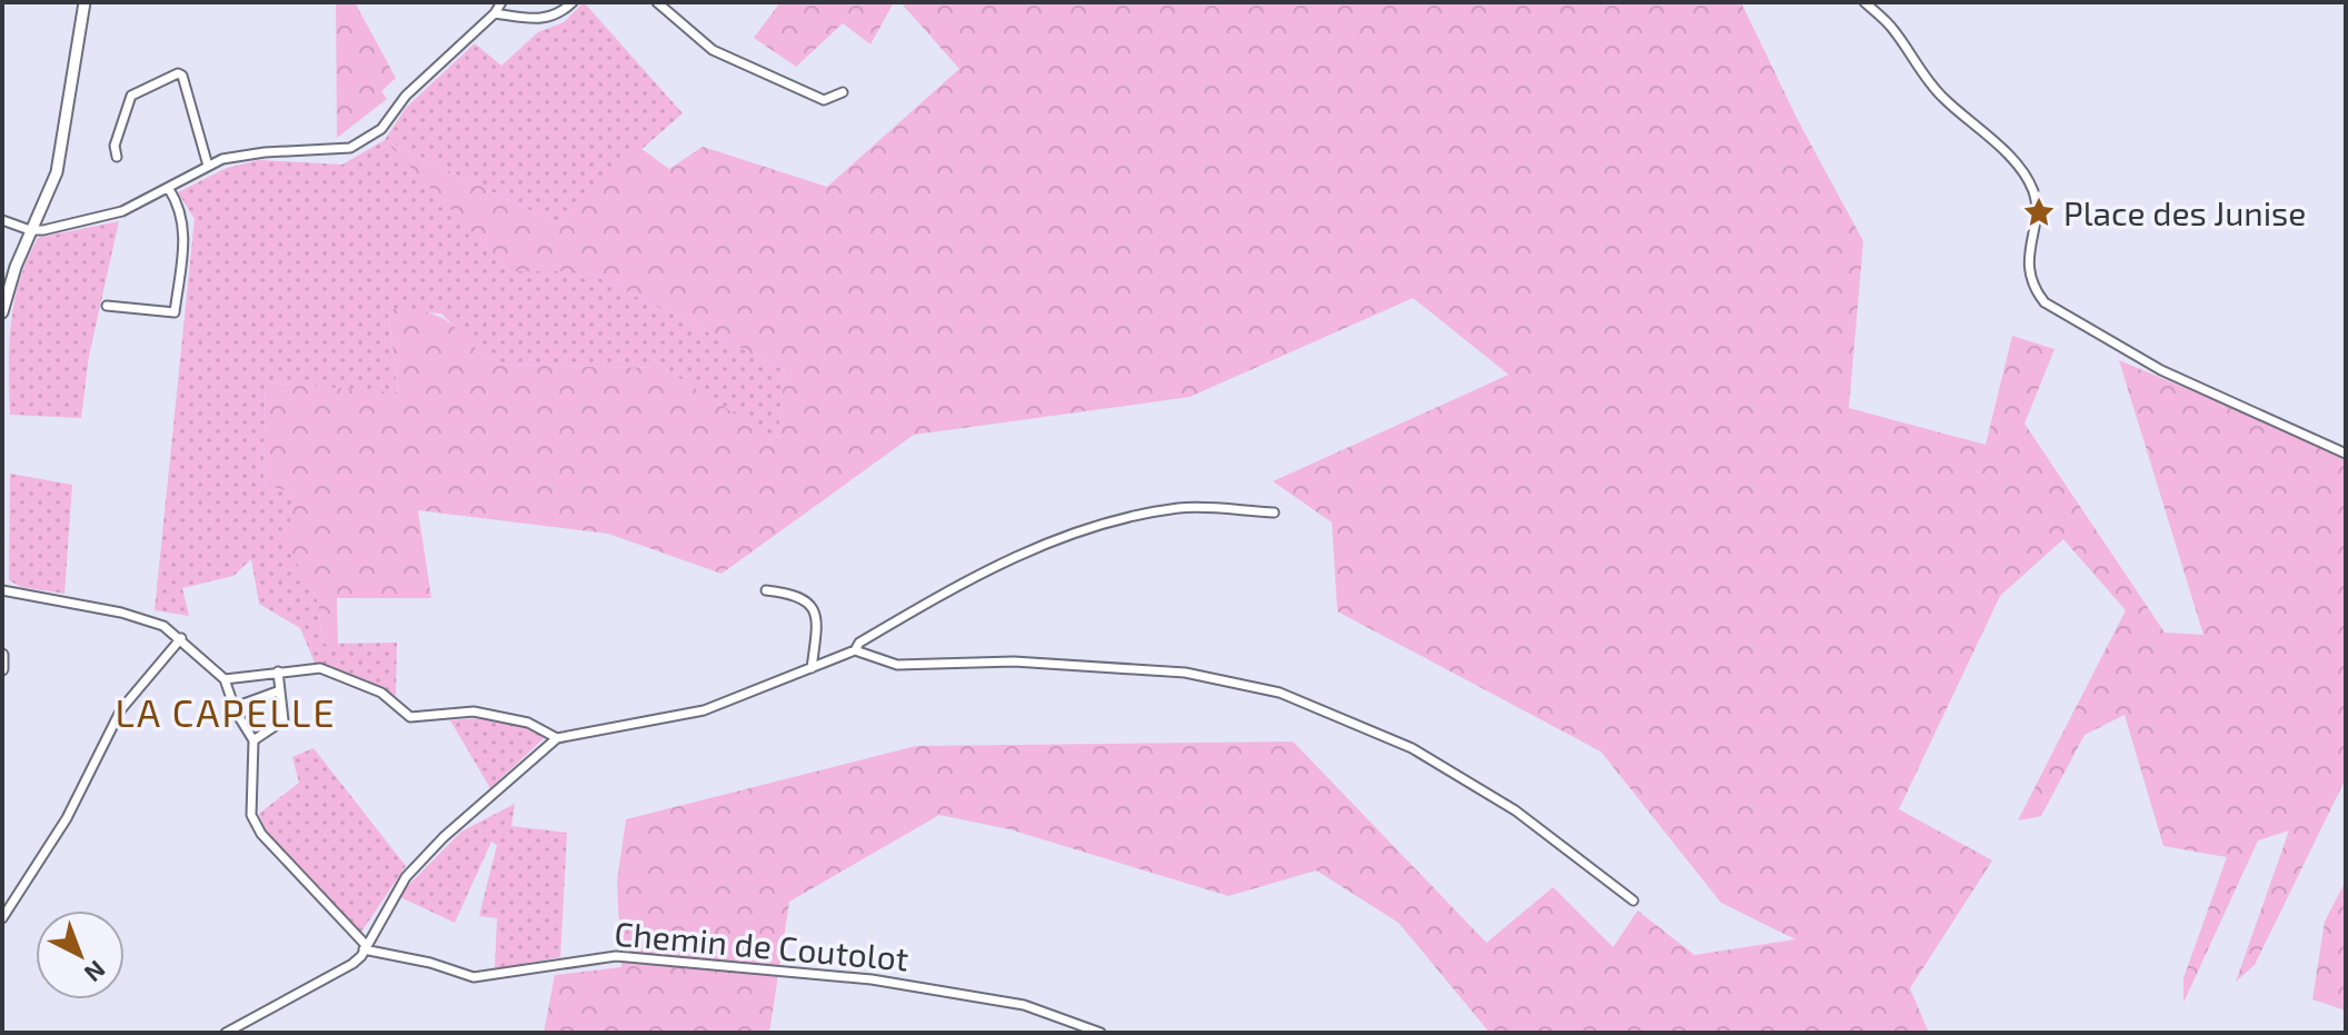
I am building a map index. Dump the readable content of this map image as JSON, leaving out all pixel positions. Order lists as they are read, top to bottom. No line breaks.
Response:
{"streets":{"street":["Chemin de Coutolot"]},"districts":["LA CAPELLE"],"places":{"place":["Place des Junise"]},"north":"bottom right"}
